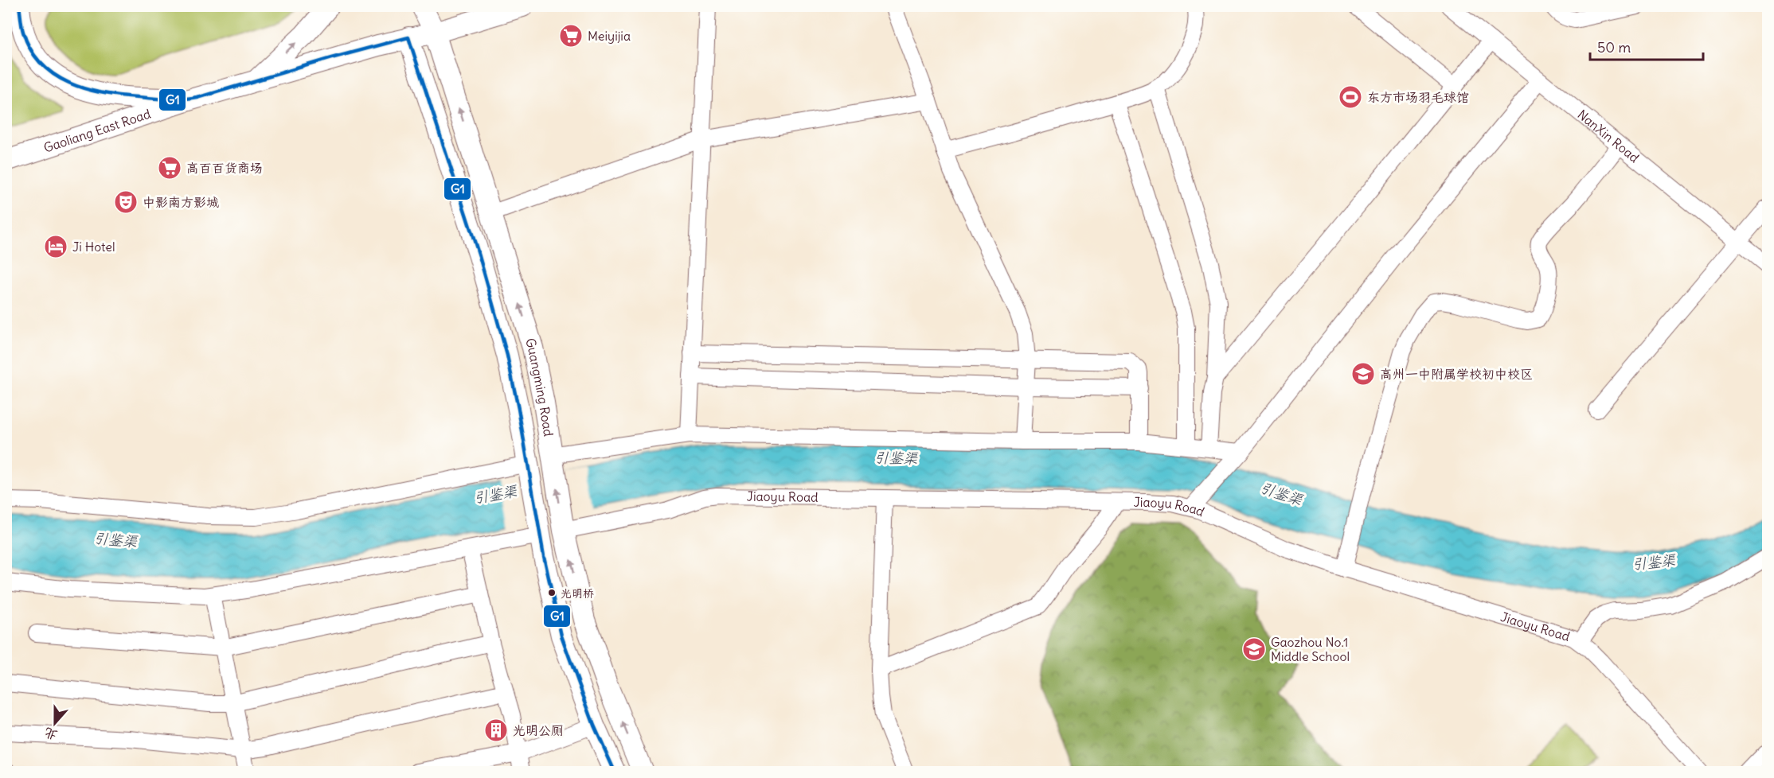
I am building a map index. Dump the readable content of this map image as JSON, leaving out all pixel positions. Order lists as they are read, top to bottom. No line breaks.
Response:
{"streets":{"main road":["Gaoliang East Road","Guangming Road"],"street":["NanXin Road","Jiaoyu Road"]},"crossings":[["Gaoliang East Road","Guangming Road"],["Guangming Road","Jiaoyu Road"]],"water":["引鉴渠"],"places":{"supermarket":["Meiyijia","高百百货商场"],"sports":["东方市场羽毛球馆"],"theatre":["中影南方影城"],"hotel":["Ji Hotel"],"school or university":["高州一中附属学校初中校区","Gaozhou No.1 Middle School"],"other":["光明桥"],"building":["光明公厕"]},"lines":["transit line G1"],"scale_bar":"50 m","north":"bottom"}
